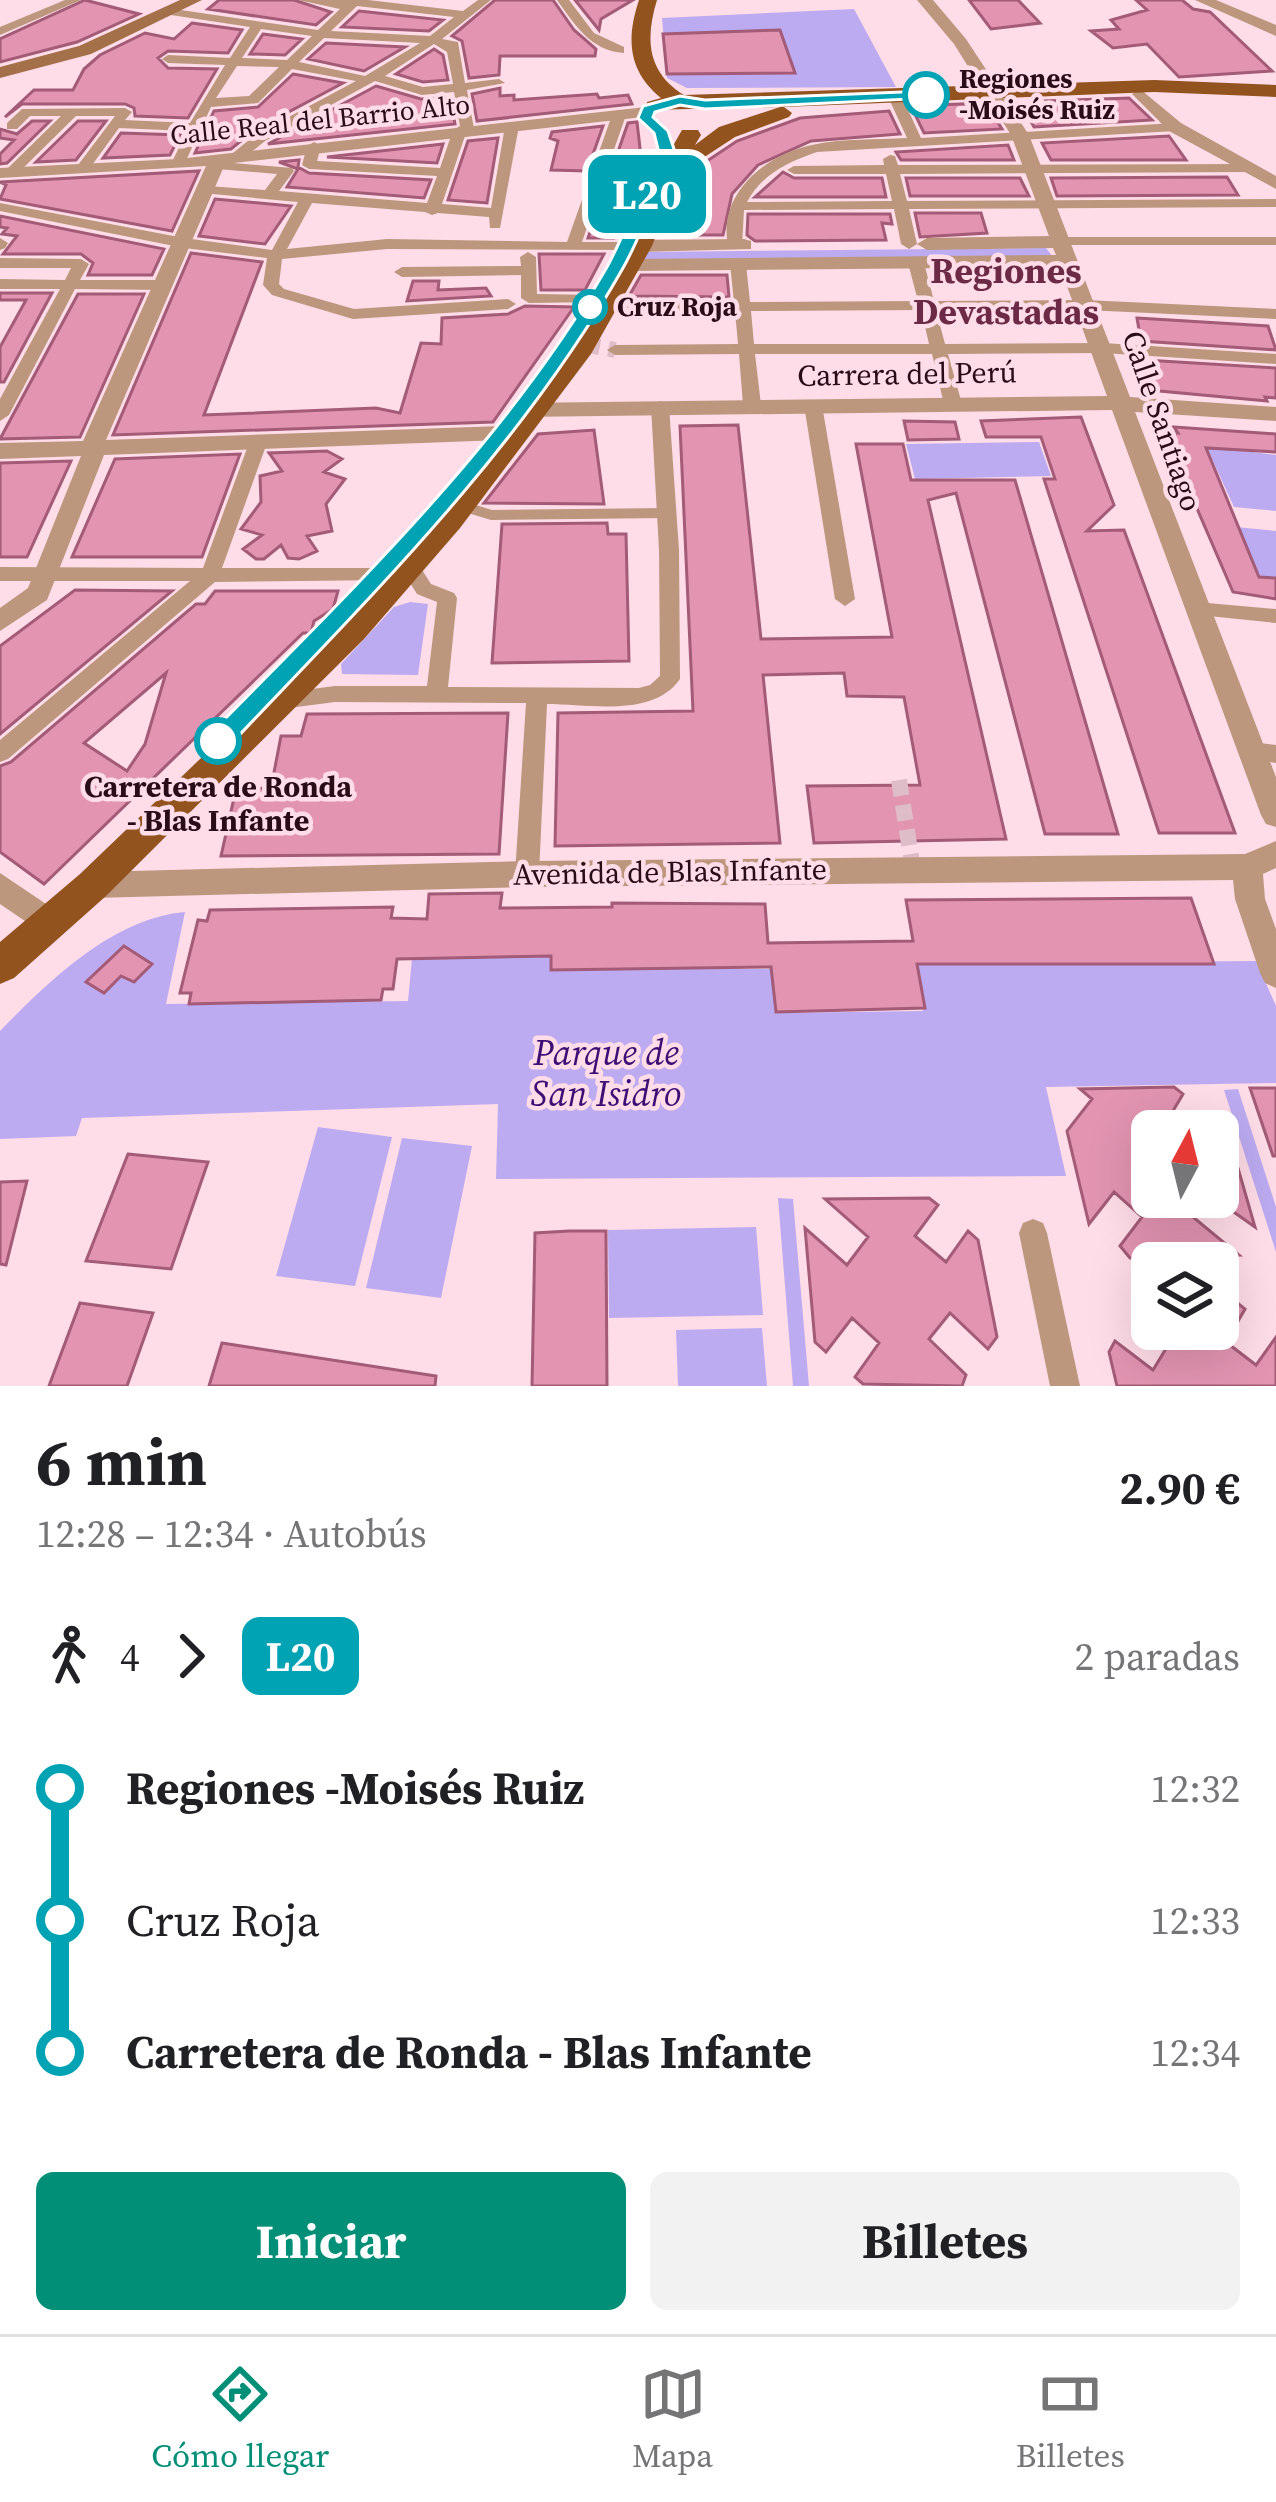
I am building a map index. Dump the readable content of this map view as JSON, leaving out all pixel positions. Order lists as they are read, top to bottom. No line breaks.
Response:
{"streets":{"street":["Calle Real del Barrio Alto","Carrera del Perú","Calle Santiago","Avenida de Blas Infante"]},"crossings":[["Carrera del Perú","Calle Santiago"]],"districts":["Regiones Devastadas"],"parks":["Parque de San Isidro"],"places":["Regiones -Moisés Ruiz","Cruz Roja","Carretera de Ronda - Blas Infante"],"lines":["bus line L20"],"north":"top","page":{"on_map":"L20","heading":["6 min","12:28 – 12:34 · Autobús","2.90 €"],"legs":["4","L20","2 paradas"],"list":[{"name":"Regiones -Moisés Ruiz","value":"12:32"},{"name":"Cruz Roja","value":"12:33"},{"name":"Carretera de Ronda - Blas Infante","value":"12:34"}],"buttons":["Iniciar","Billetes"],"tabs":["Cómo llegar","Mapa","Billetes"]}}
